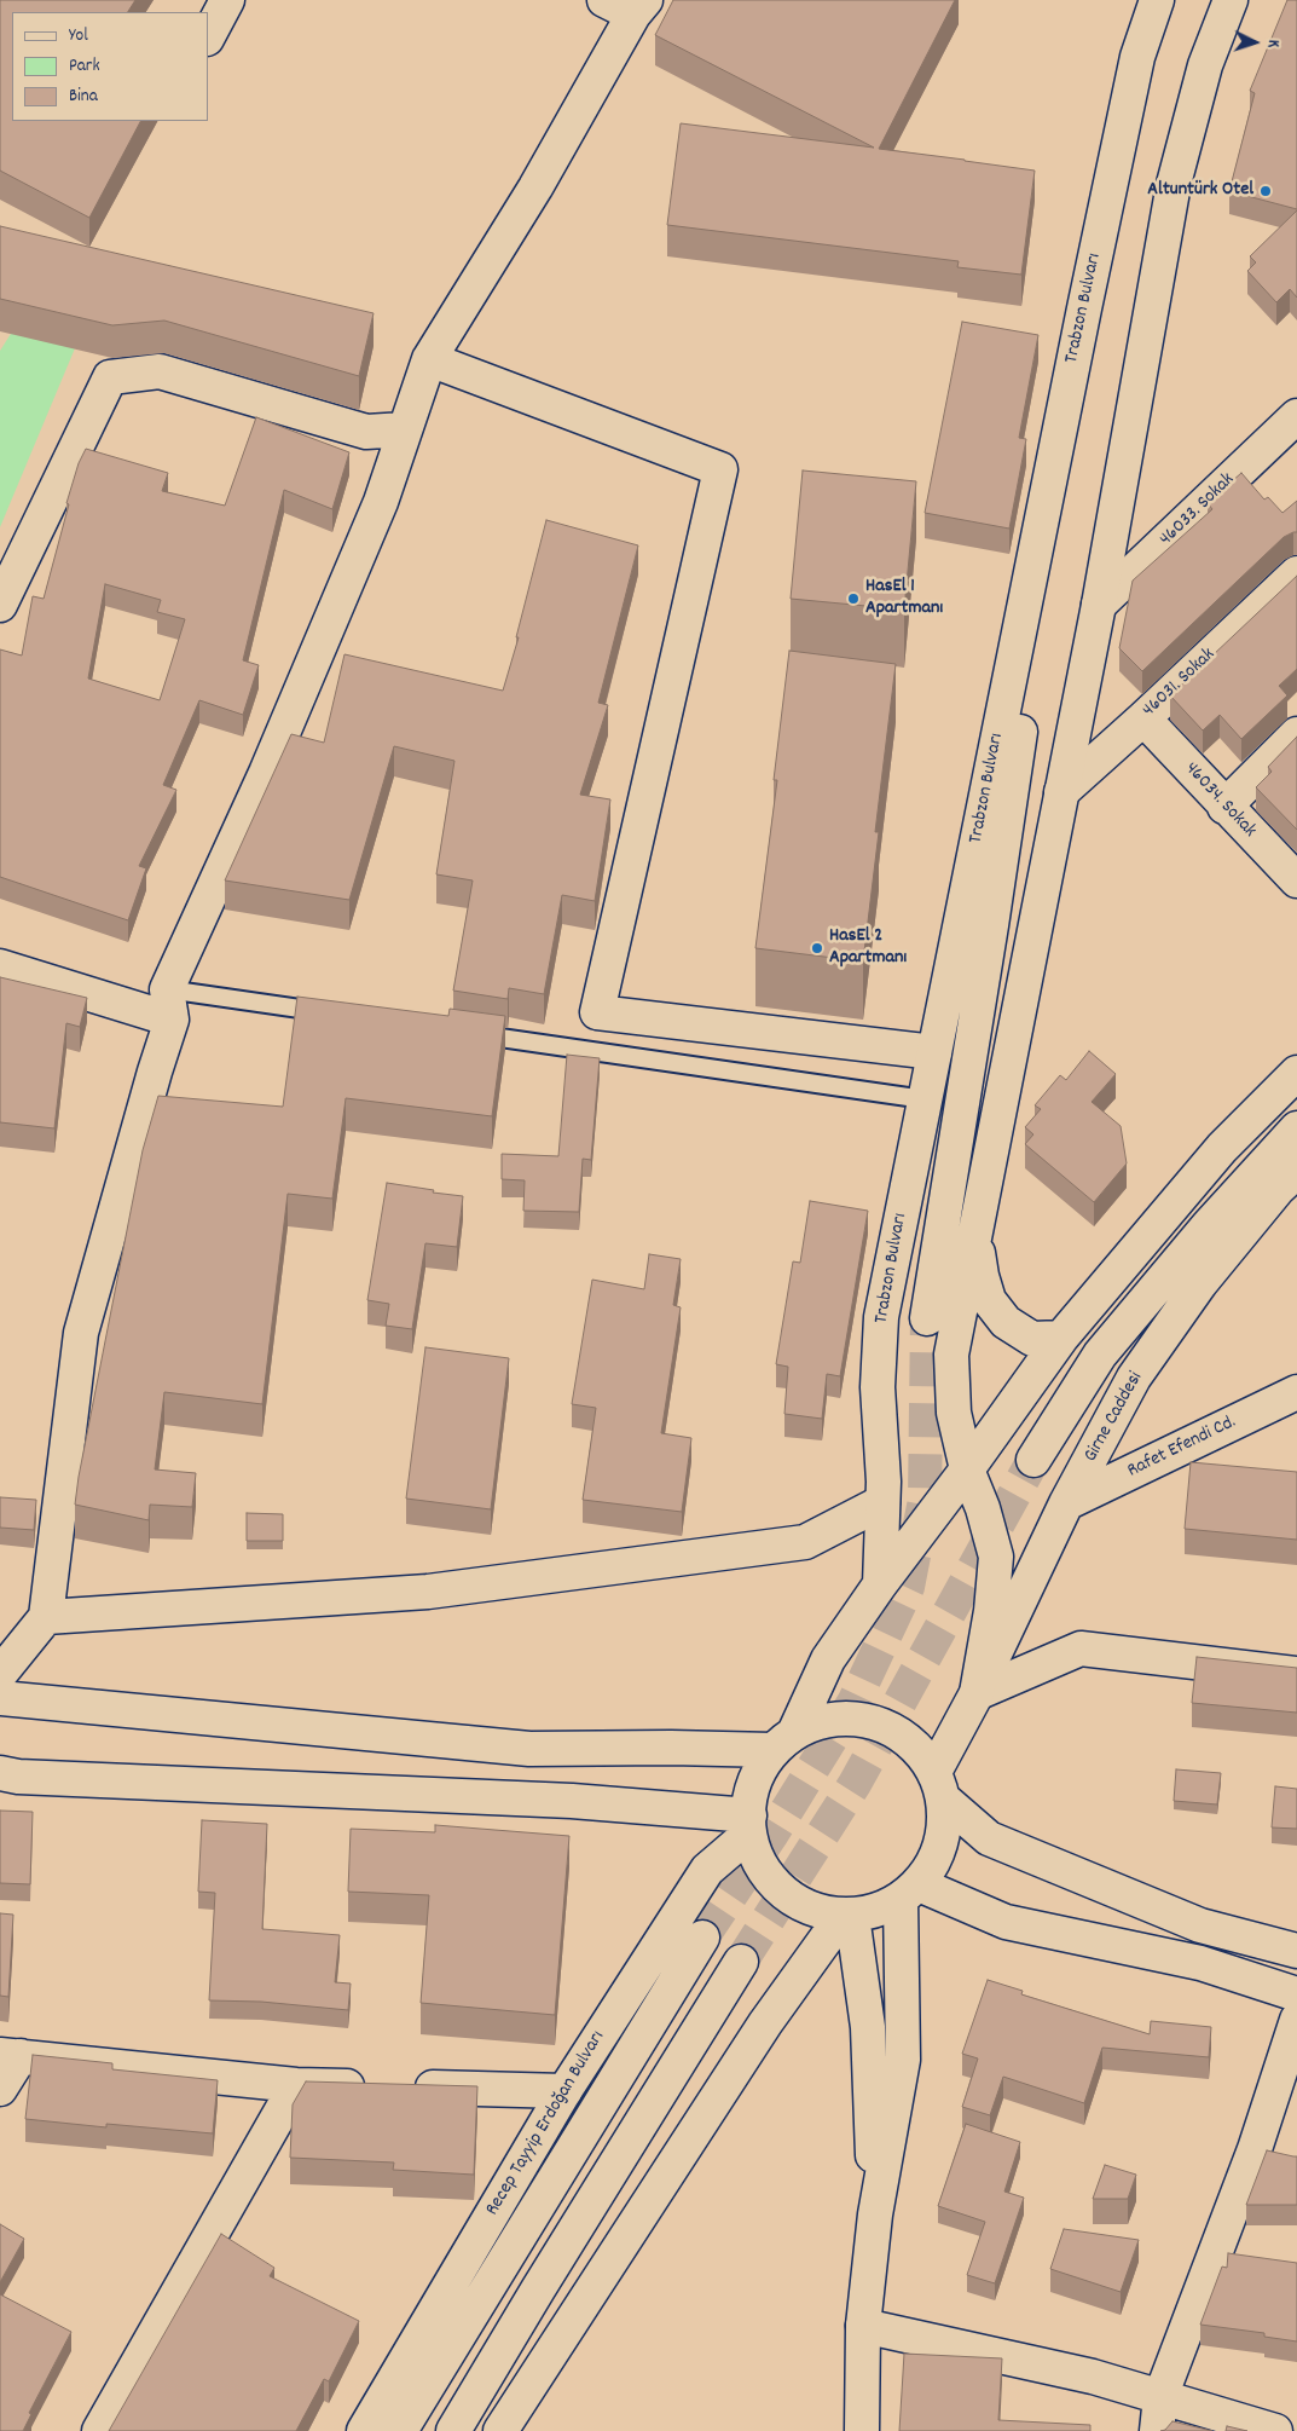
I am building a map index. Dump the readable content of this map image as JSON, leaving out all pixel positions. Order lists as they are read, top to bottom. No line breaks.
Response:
{"streets":{"main road":["Trabzon Bulvarı","46033. Sokak","46031. Sokak","46034. Sokak","Girne Caddesi","Rafet Efendi Cd.","Recep Tayyip Erdoğan Bulvarı"]},"crossings":[["46031. Sokak","46034. Sokak"],["Girne Caddesi","Rafet Efendi Cd."]],"places":["Altuntürk Otel","HasEl 1 Apartmanı","HasEl 2 Apartmanı"],"legend":["Yol","Park","Bina"],"north":"right"}
